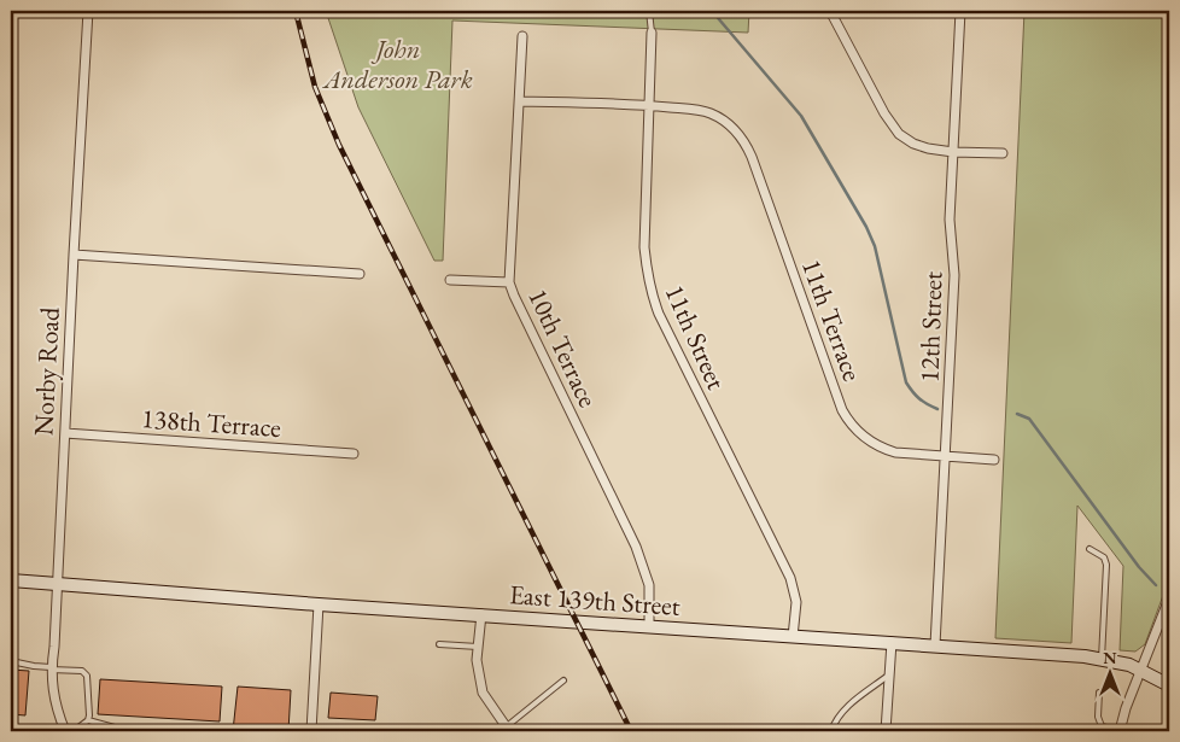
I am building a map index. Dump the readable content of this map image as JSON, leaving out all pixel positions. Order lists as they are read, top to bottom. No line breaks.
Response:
{"streets":{"street":["11th Terrace","12th Street","11th Street","10th Terrace","Norby Road","138th Terrace","East 139th Street"]},"crossings":[["11th Terrace","12th Street"],["11th Terrace","11th Street"],["12th Street","East 139th Street"],["11th Street","East 139th Street"],["10th Terrace","East 139th Street"],["Norby Road","138th Terrace"],["Norby Road","East 139th Street"]],"parks":["John Anderson Park"],"north":"top"}
